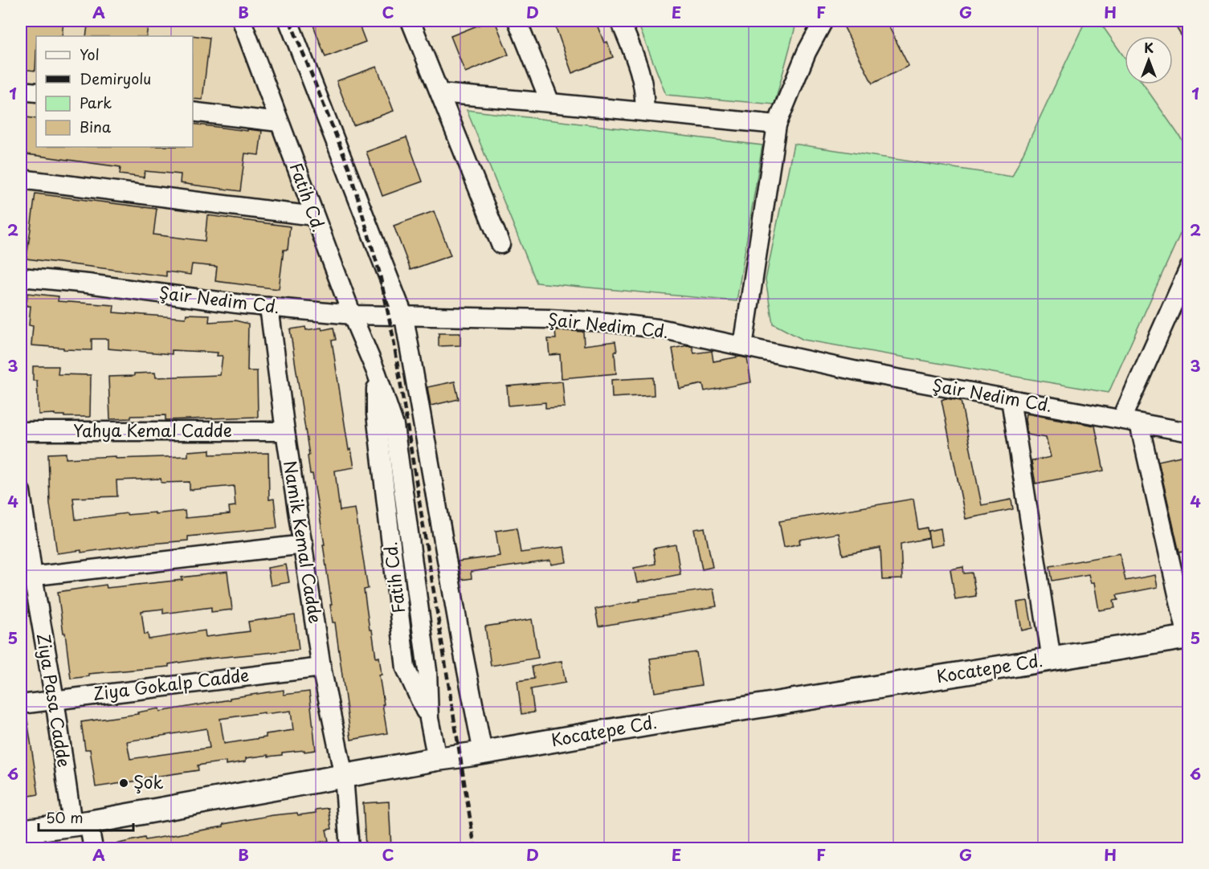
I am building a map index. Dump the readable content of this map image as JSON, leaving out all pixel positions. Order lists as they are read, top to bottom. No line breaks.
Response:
{"streets":{"main road":["Kocatepe Cd."],"street":["Fatih Cd.","Şair Nedim Cd.","Yahya Kemal Cadde","Namik Kemal Cadde","Ziya Gokalp Cadde","Ziya Pasa Cadde"]},"crossings":[["Fatih Cd.","Şair Nedim Cd."],["Fatih Cd.","Kocatepe Cd."],["Şair Nedim Cd.","Namik Kemal Cadde"],["Yahya Kemal Cadde","Namik Kemal Cadde"],["Namik Kemal Cadde","Kocatepe Cd."],["Namik Kemal Cadde","Ziya Gokalp Cadde"],["Kocatepe Cd.","Ziya Pasa Cadde"],["Ziya Gokalp Cadde","Ziya Pasa Cadde"]],"places":["Şok"],"legend":["Yol","Demiryolu","Park","Bina"],"scale_bar":"50 m","north":"top","grid":{"columns":["A","B","C","D","E","F","G","H"],"rows":["1","2","3","4","5","6"]}}
